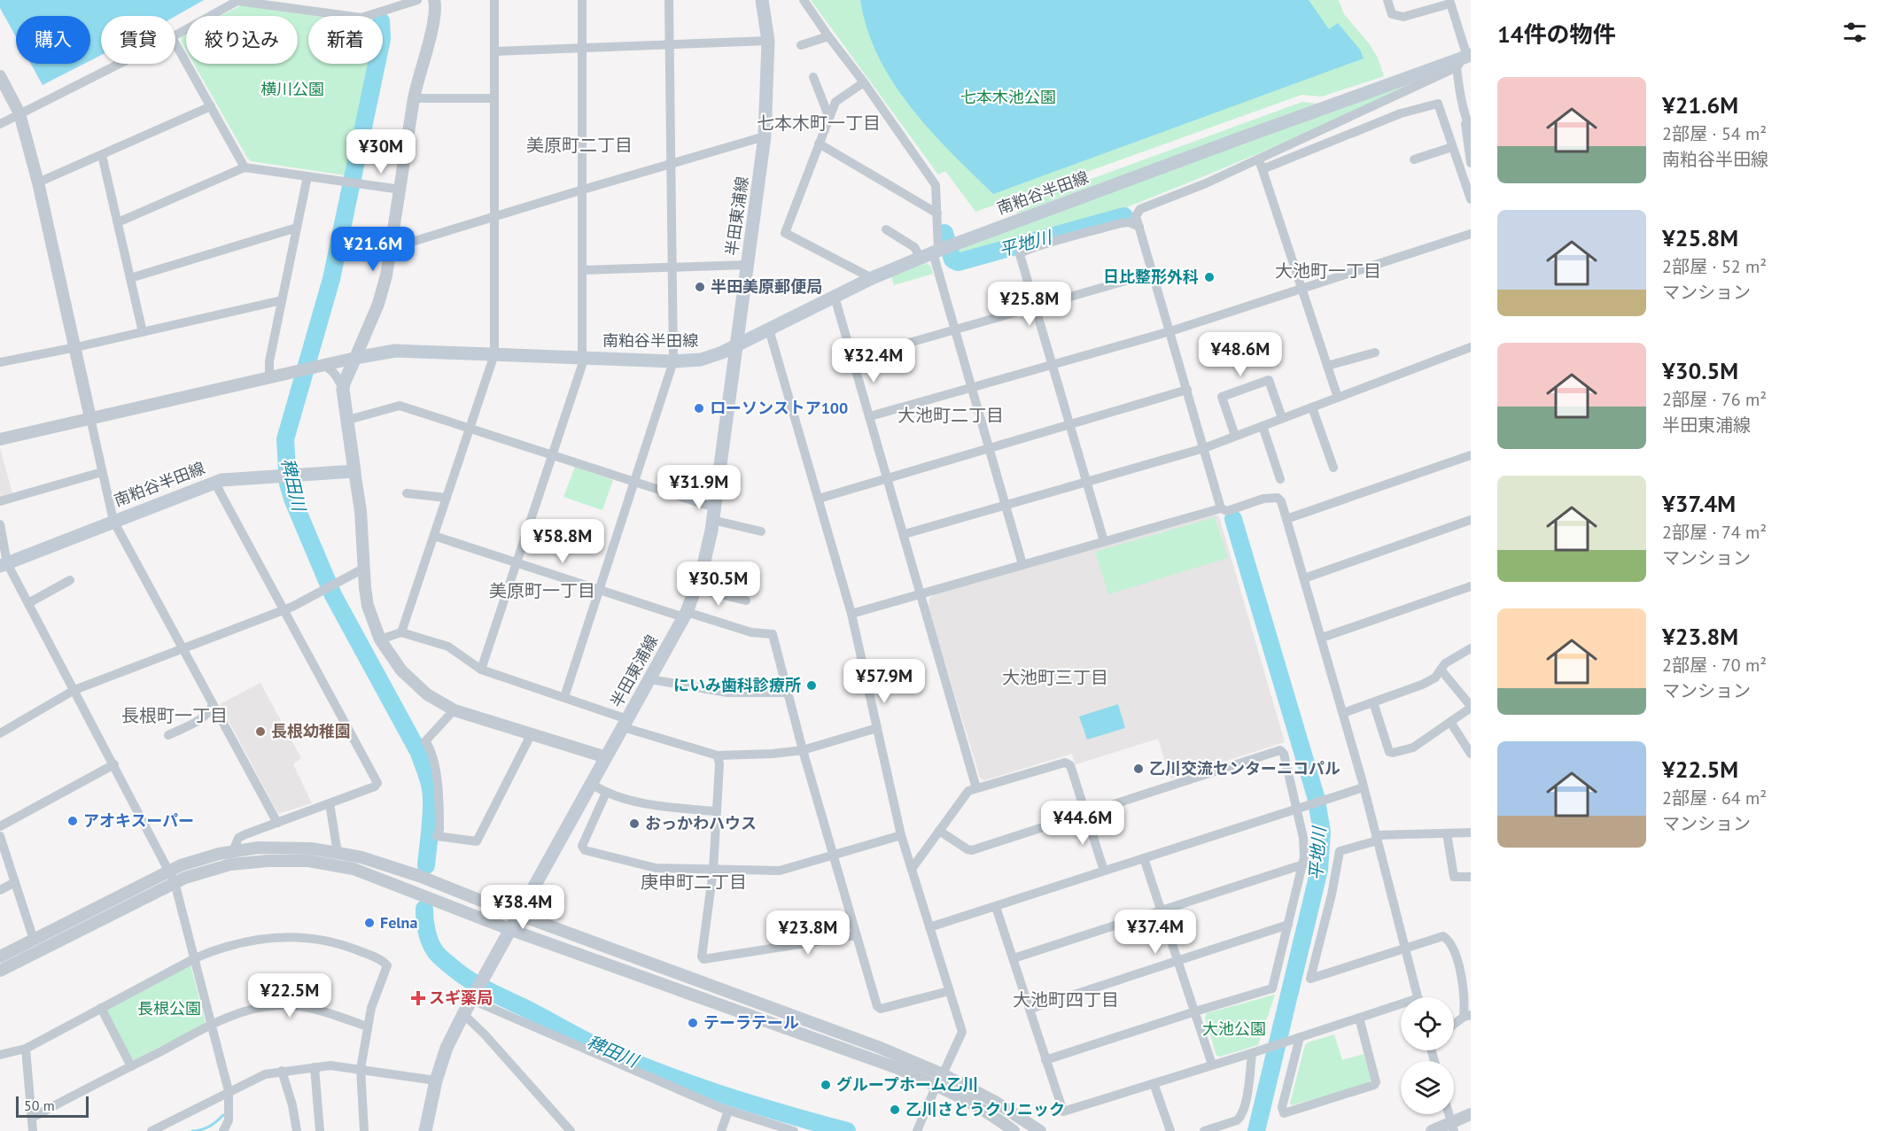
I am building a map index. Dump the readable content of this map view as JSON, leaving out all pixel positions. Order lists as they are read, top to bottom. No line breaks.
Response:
{"streets":{"main road":["南粕谷半田線","半田東浦線"]},"crossings":[["南粕谷半田線","半田東浦線"]],"districts":["七本木町一丁目","美原町二丁目","大池町一丁目","大池町二丁目","美原町一丁目","大池町三丁目","長根町一丁目","庚申町二丁目","大池町四丁目"],"water":["平地川","稗田川"],"parks":["横川公園","七本木池公園","長根公園","大池公園"],"places":{"other":["日比整形外科","半田美原郵便局","ローソンストア100","にいみ歯科診療所","長根幼稚園","乙川交流センターニコパル","アオキスーパー","おっかわハウス","Felna","テーラテール","グループホーム乙川","乙川さとうクリニック"],"health":["スギ薬局"]},"scale_bar":"50 m","page":{"heading":"14件の物件","chip":["購入","賃貸","絞り込み","新着"],"list":[{"name":"¥21.6M","note":"2部屋 · 54 m² · 南粕谷半田線"},{"name":"¥25.8M","note":"2部屋 · 52 m² · マンション"},{"name":"¥30.5M","note":"2部屋 · 76 m² · 半田東浦線"},{"name":"¥37.4M","note":"2部屋 · 74 m² · マンション"},{"name":"¥23.8M","note":"2部屋 · 70 m² · マンション"},{"name":"¥22.5M","note":"2部屋 · 64 m² · マンション"}],"price":["¥30M","¥21.6M","¥25.8M","¥48.6M","¥32.4M","¥31.9M","¥58.8M","¥30.5M","¥57.9M","¥44.6M","¥38.4M","¥37.4M","¥23.8M","¥22.5M"],"scale":"50 m"}}
